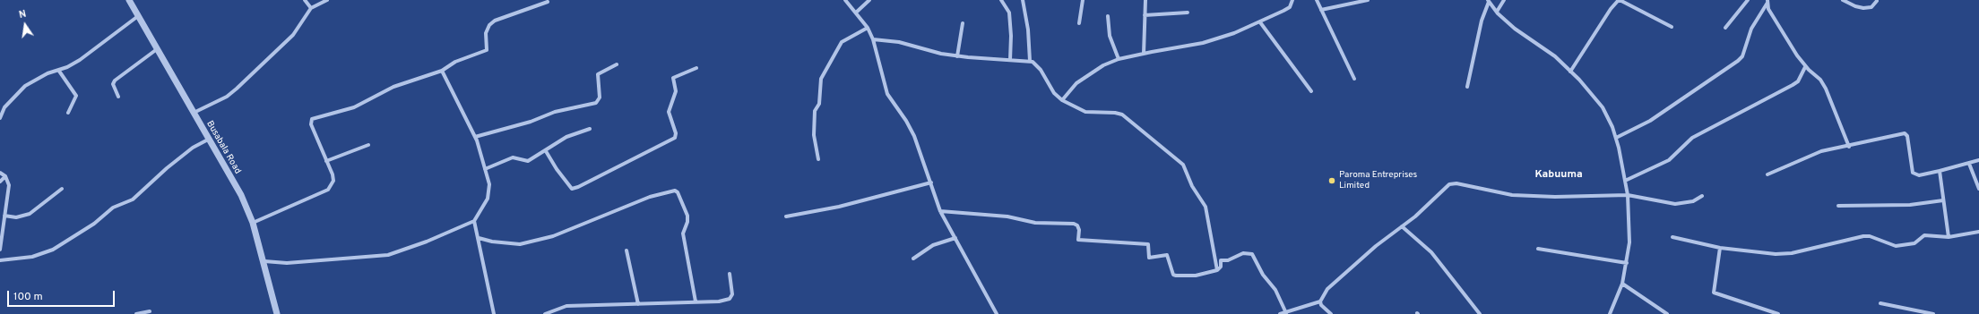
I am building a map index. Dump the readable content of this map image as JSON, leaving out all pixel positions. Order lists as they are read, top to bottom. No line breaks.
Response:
{"streets":{"street":["Busabala Road"]},"districts":["Kabuuma"],"places":["Paroma Entreprises Limited"],"scale_bar":"100 m","north":"top"}
